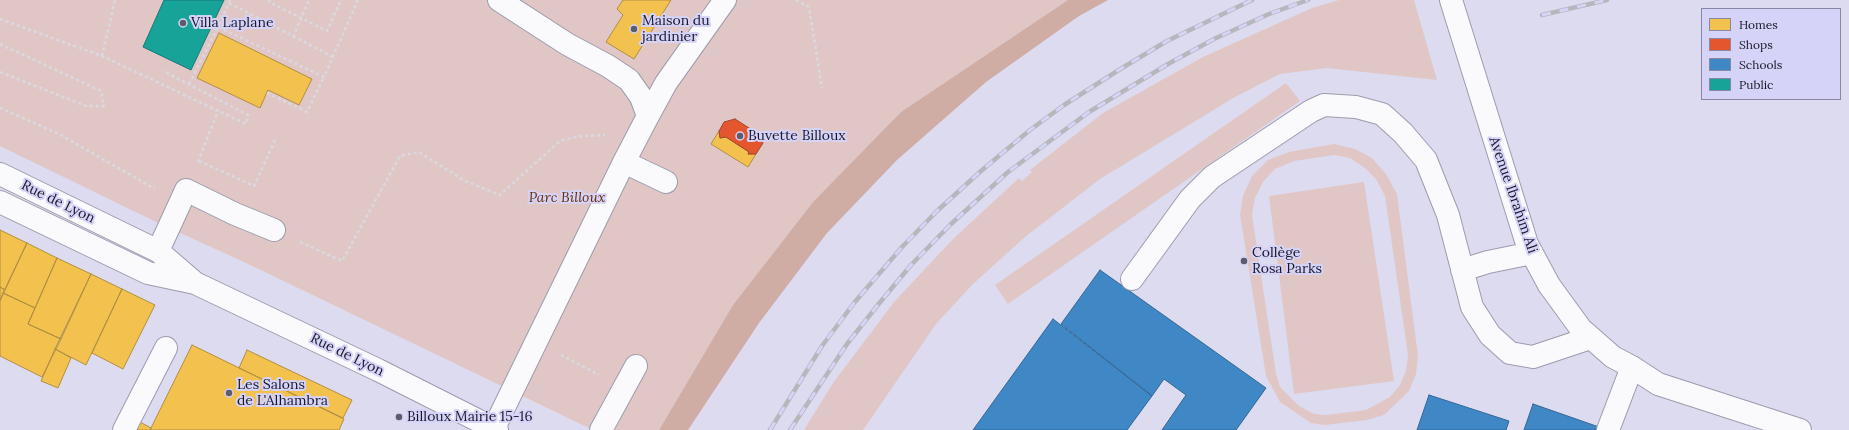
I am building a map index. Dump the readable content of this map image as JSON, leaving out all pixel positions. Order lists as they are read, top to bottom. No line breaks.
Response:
{"streets":{"street":["Avenue Ibrahim Ali","Rue de Lyon"]},"parks":["Parc Billoux"],"places":["Villa Laplane","Maison du jardinier","Buvette Billoux","Collège Rosa Parks","Les Salons de L'Alhambra","Billoux Mairie 15-16"],"legend":["Homes","Shops","Schools","Public"]}
